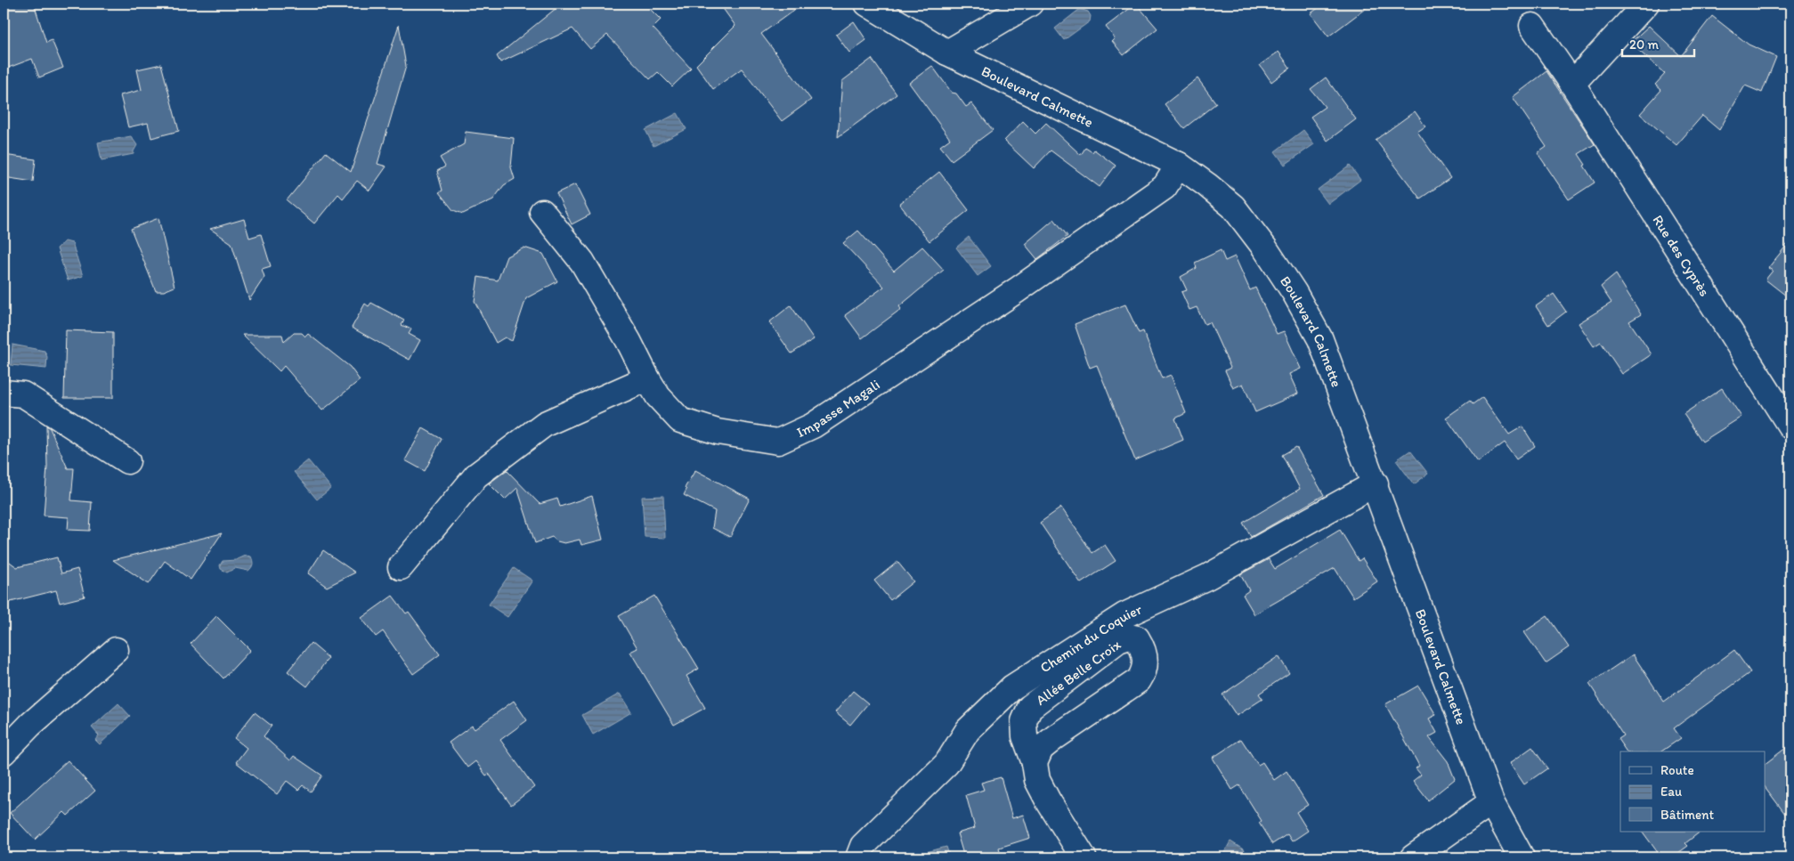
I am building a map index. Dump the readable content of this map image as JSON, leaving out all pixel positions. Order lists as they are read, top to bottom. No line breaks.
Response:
{"streets":{"street":["Boulevard Calmette","Rue des Cyprès","Impasse Magali","Chemin du Coquier","Allée Belle Croix"]},"crossings":[["Boulevard Calmette","Impasse Magali"],["Boulevard Calmette","Chemin du Coquier"]],"legend":["Route","Eau","Bâtiment"],"scale_bar":"20 m"}
